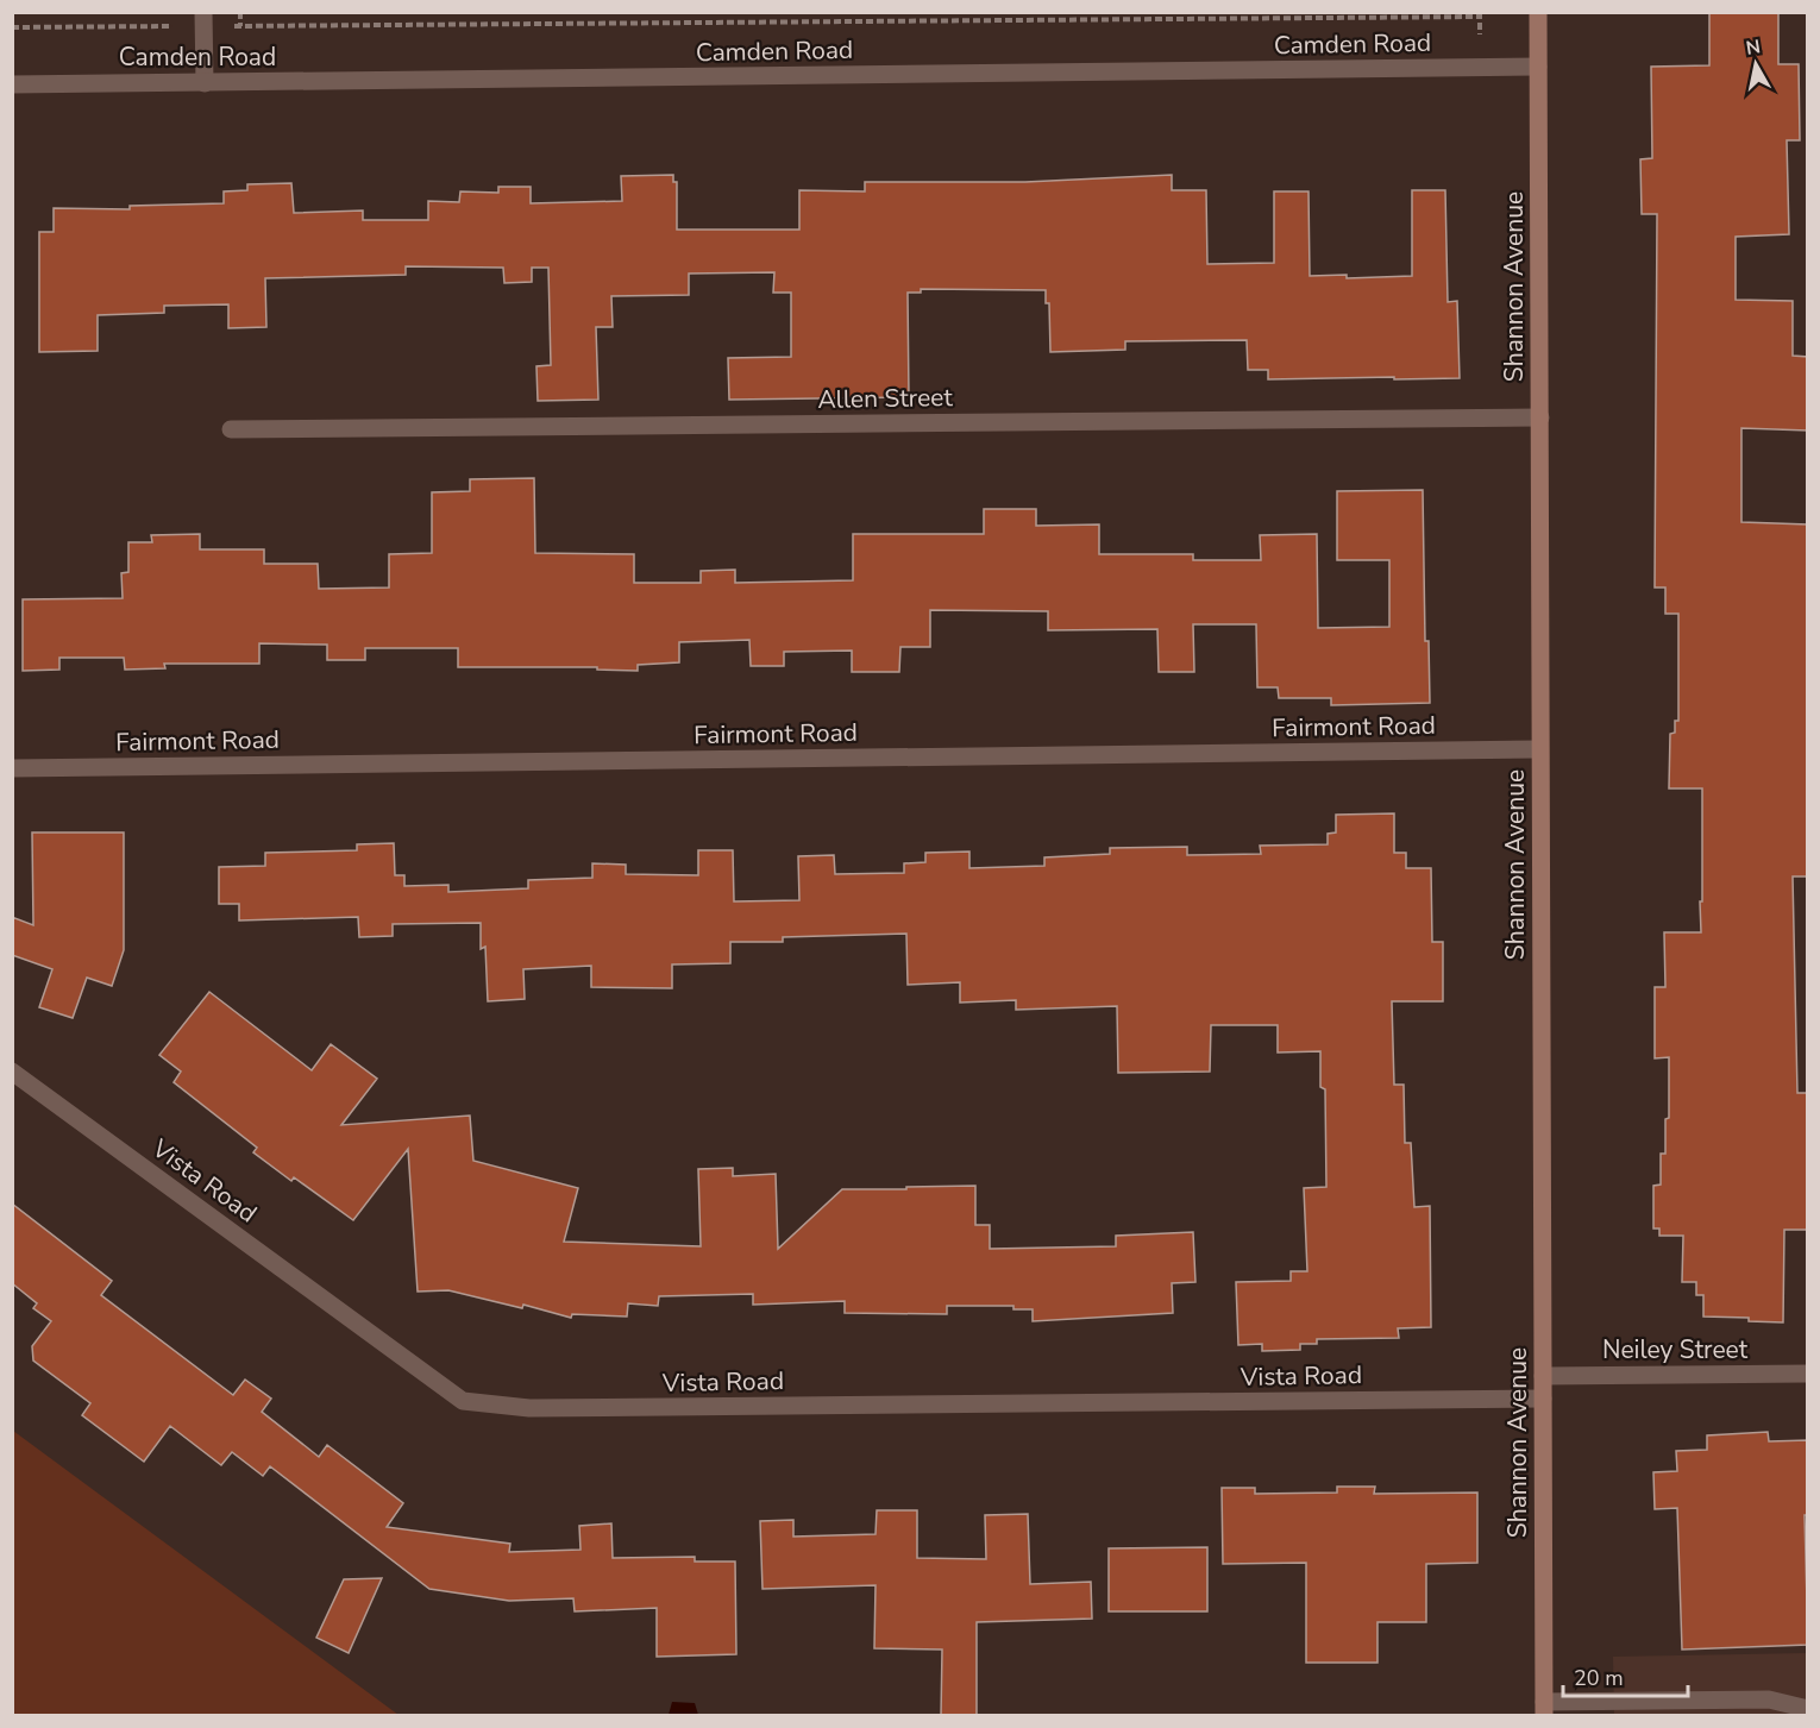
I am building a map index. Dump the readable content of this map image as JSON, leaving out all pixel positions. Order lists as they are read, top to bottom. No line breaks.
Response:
{"streets":{"main road":["Shannon Avenue"],"street":["Camden Road","Allen Street","Fairmont Road","Vista Road","Neiley Street"]},"crossings":[["Camden Road","Shannon Avenue"],["Shannon Avenue","Allen Street"],["Shannon Avenue","Fairmont Road"],["Shannon Avenue","Vista Road"],["Shannon Avenue","Neiley Street"]],"scale_bar":"20 m","north":"top"}
